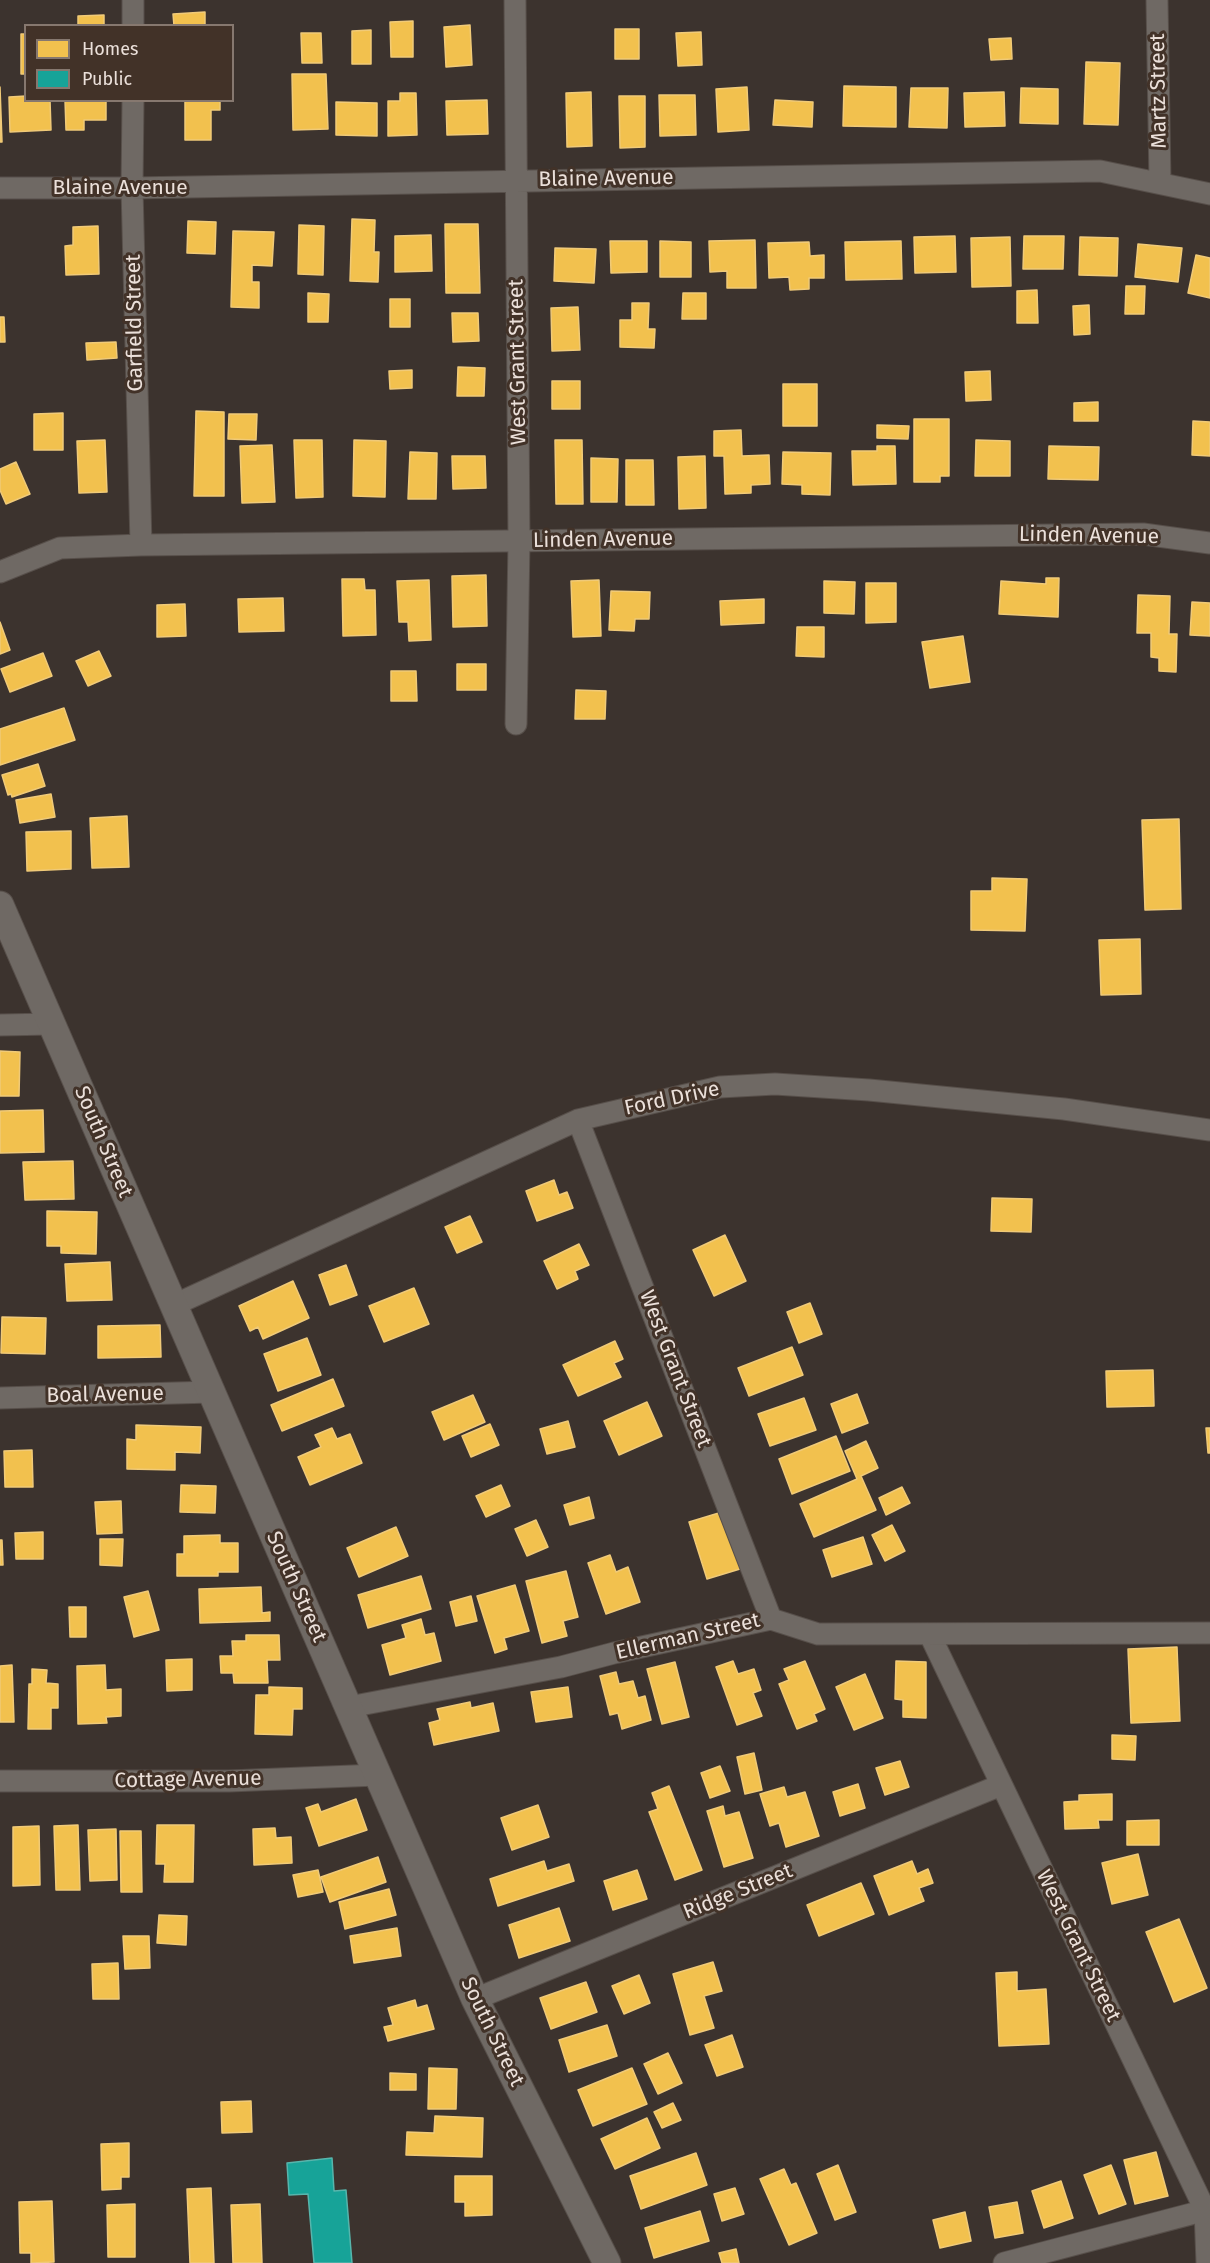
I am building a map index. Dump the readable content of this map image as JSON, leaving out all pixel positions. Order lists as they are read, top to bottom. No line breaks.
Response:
{"streets":{"street":["Martz Street","Blaine Avenue","Garfield Street","West Grant Street","Linden Avenue","Ford Drive","South Street","Boal Avenue","Ellerman Street","Cottage Avenue","Ridge Street"]},"crossings":[["Martz Street","Blaine Avenue"],["Blaine Avenue","Garfield Street"],["Blaine Avenue","West Grant Street"],["Garfield Street","Linden Avenue"],["West Grant Street","Linden Avenue"],["West Grant Street","Ford Drive"],["West Grant Street","Ellerman Street"],["West Grant Street","Ridge Street"],["Ford Drive","South Street"],["South Street","Boal Avenue"],["South Street","Ellerman Street"],["South Street","Cottage Avenue"],["South Street","Ridge Street"]],"legend":["Homes","Public"]}
